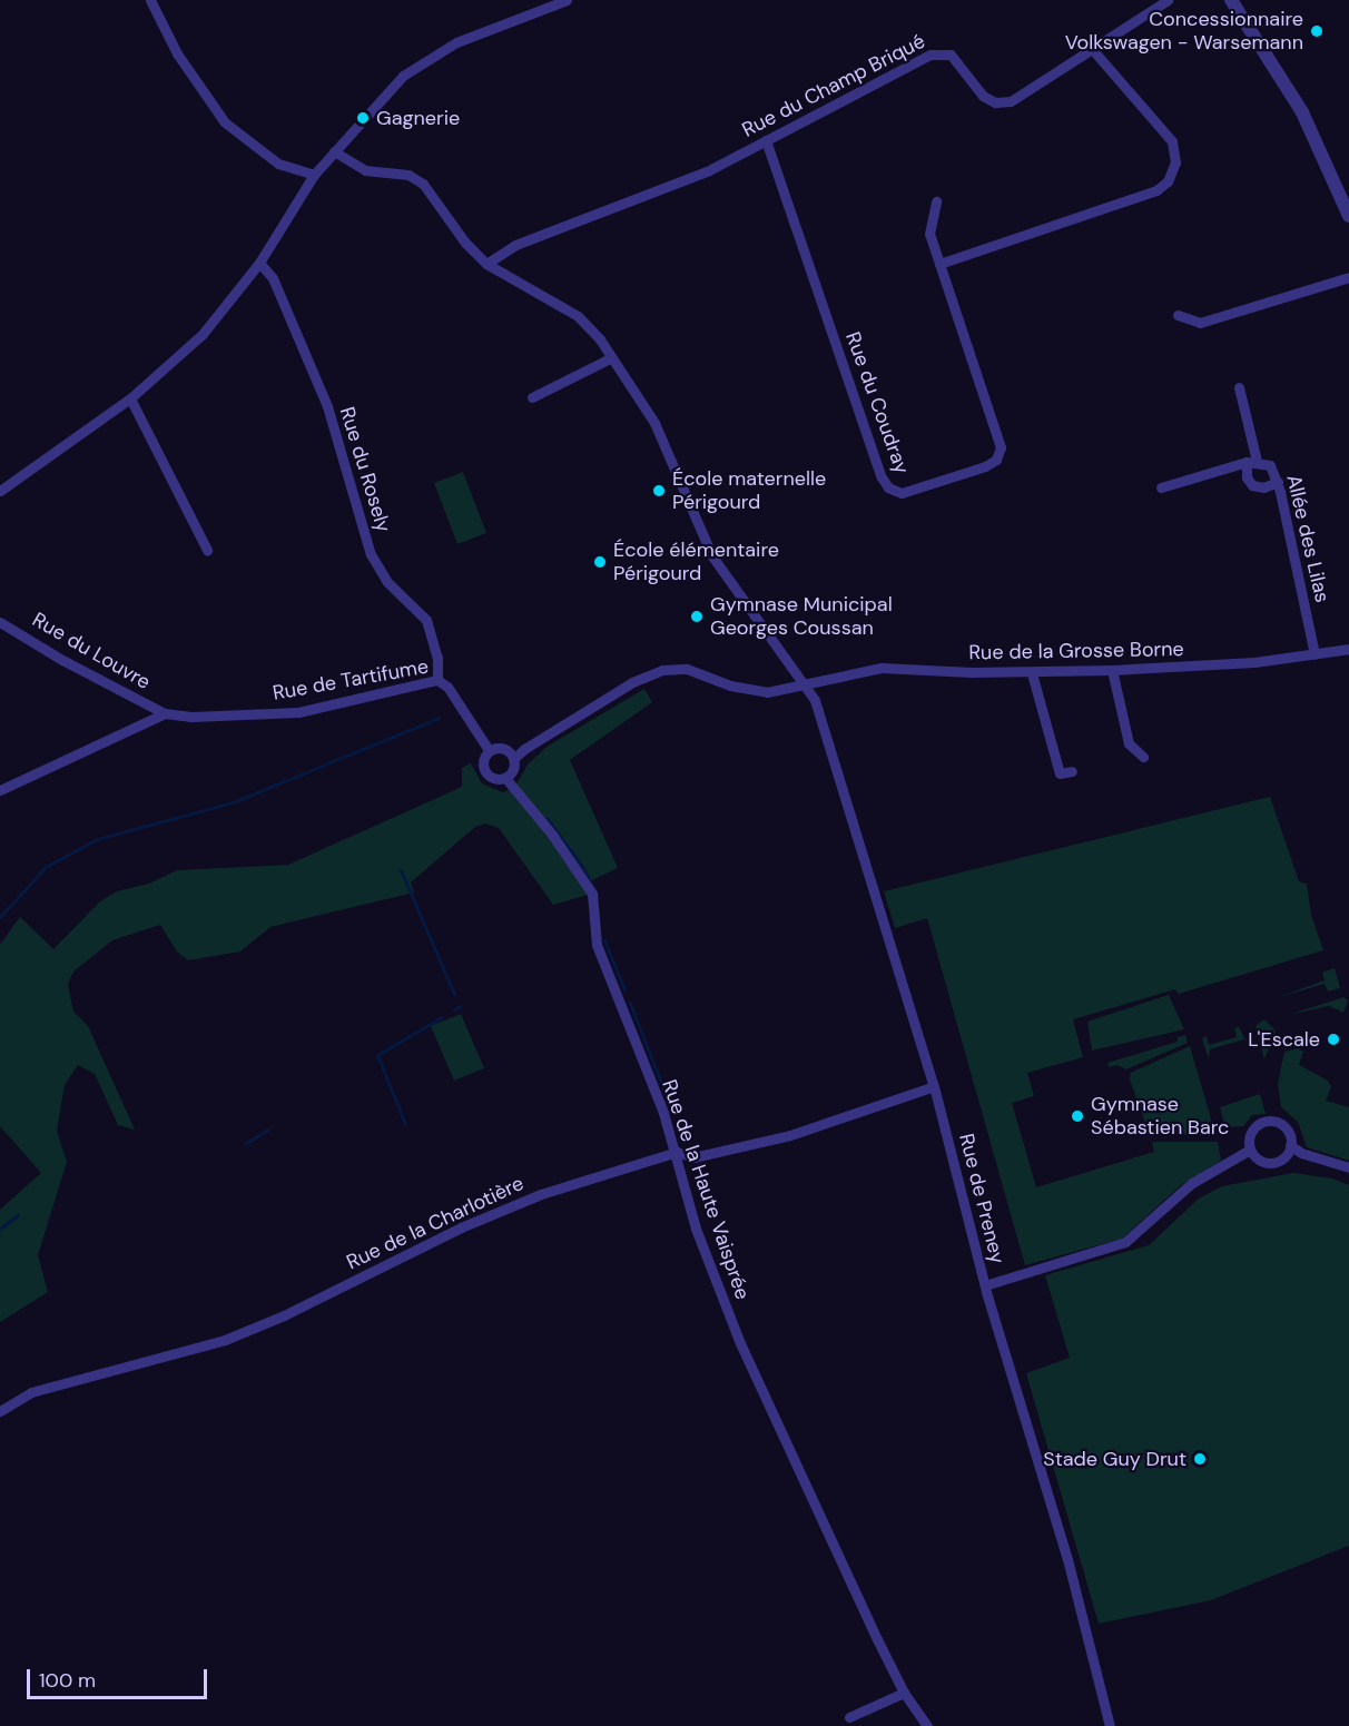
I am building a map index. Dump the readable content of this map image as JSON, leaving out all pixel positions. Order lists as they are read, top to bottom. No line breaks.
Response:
{"streets":{"street":["Rue du Champ Briqué","Rue du Coudray","Rue du Rosely","Allée des Lilas","Rue du Louvre","Rue de la Grosse Borne","Rue de Tartifume","Rue de la Haute Vaisprée","Rue de Preney","Rue de la Charlotière"]},"crossings":[["Rue du Champ Briqué","Rue du Coudray"],["Rue du Champ Briqué","Rue de Preney"],["Rue du Rosely","Rue de Tartifume"],["Allée des Lilas","Rue de la Grosse Borne"],["Rue du Louvre","Rue de Tartifume"],["Rue de la Grosse Borne","Rue de Preney"],["Rue de Tartifume","Rue de la Haute Vaisprée"],["Rue de la Haute Vaisprée","Rue de la Charlotière"],["Rue de Preney","Rue de la Charlotière"]],"places":["Concessionnaire Volkswagen - Warsemann","Gagnerie","École maternelle Périgourd","École élémentaire Périgourd","Gymnase Municipal Georges Coussan","L'Escale","Gymnase Sébastien Barc","Stade Guy Drut"],"scale_bar":"100 m"}
